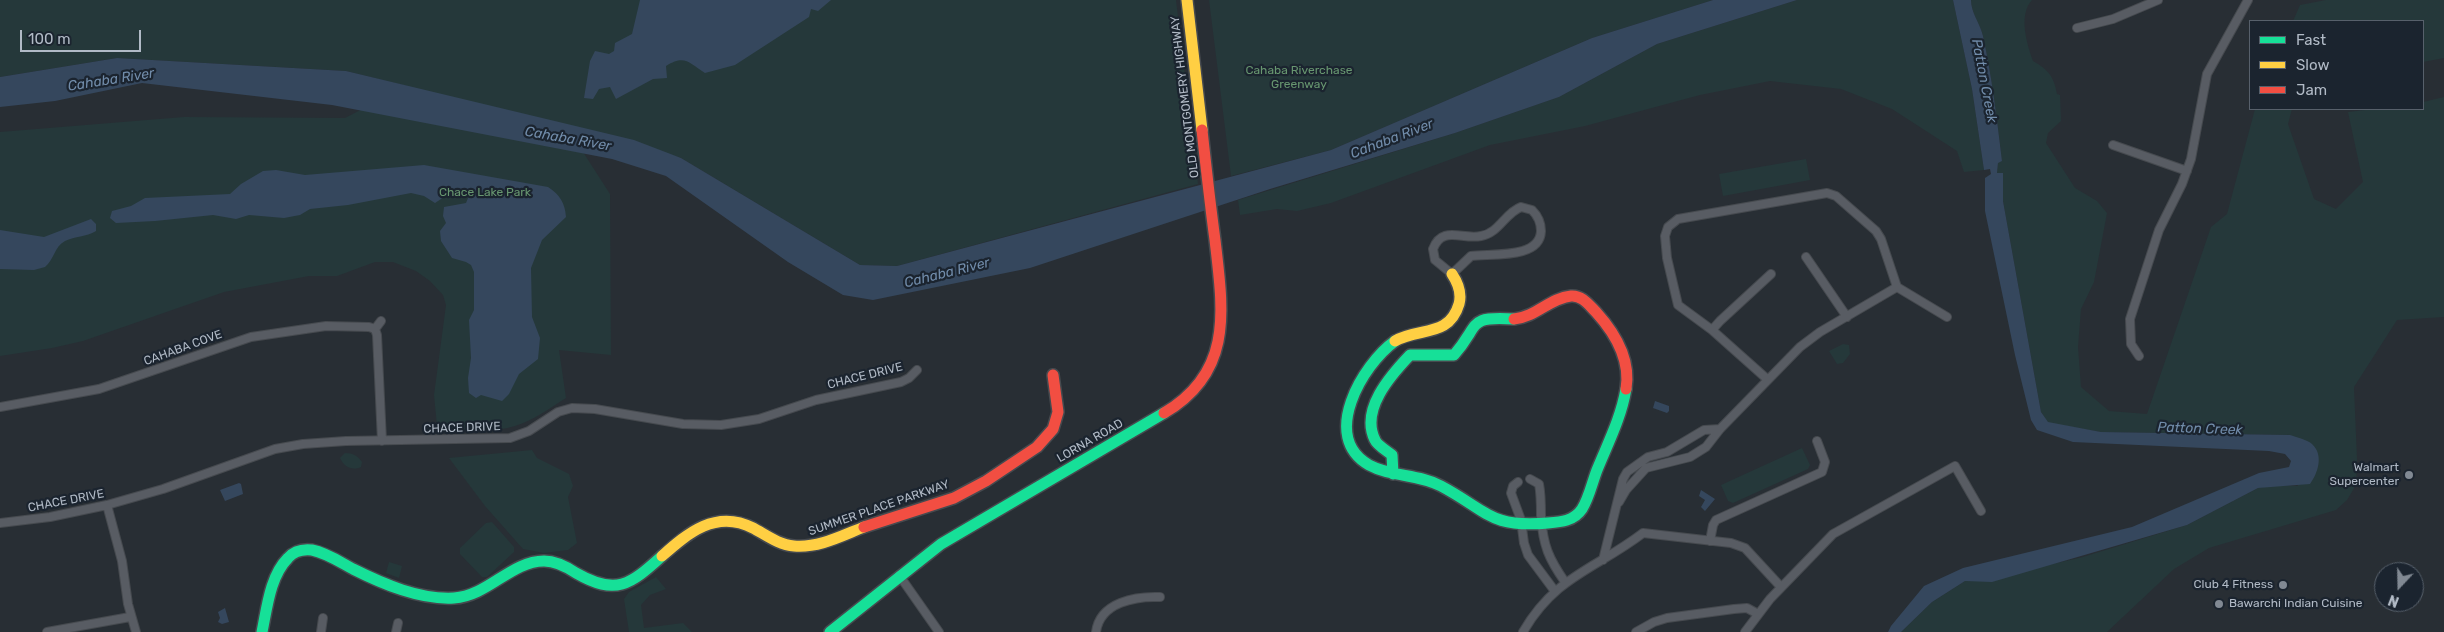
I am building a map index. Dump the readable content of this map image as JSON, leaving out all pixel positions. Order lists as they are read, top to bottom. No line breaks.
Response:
{"streets":{"street":["OLD MONTGOMERY HIGHWAY","CAHABA COVE","CHACE DRIVE","LORNA ROAD","SUMMER PLACE PARKWAY"]},"crossings":[["OLD MONTGOMERY HIGHWAY","LORNA ROAD"]],"water":["Cahaba River","Patton Creek"],"parks":["Cahaba Riverchase Greenway","Chace Lake Park"],"places":["Walmart Supercenter","Club 4 Fitness","Bawarchi Indian Cuisine"],"legend":["Fast","Slow","Jam"],"scale_bar":"100 m","north":"bottom"}
